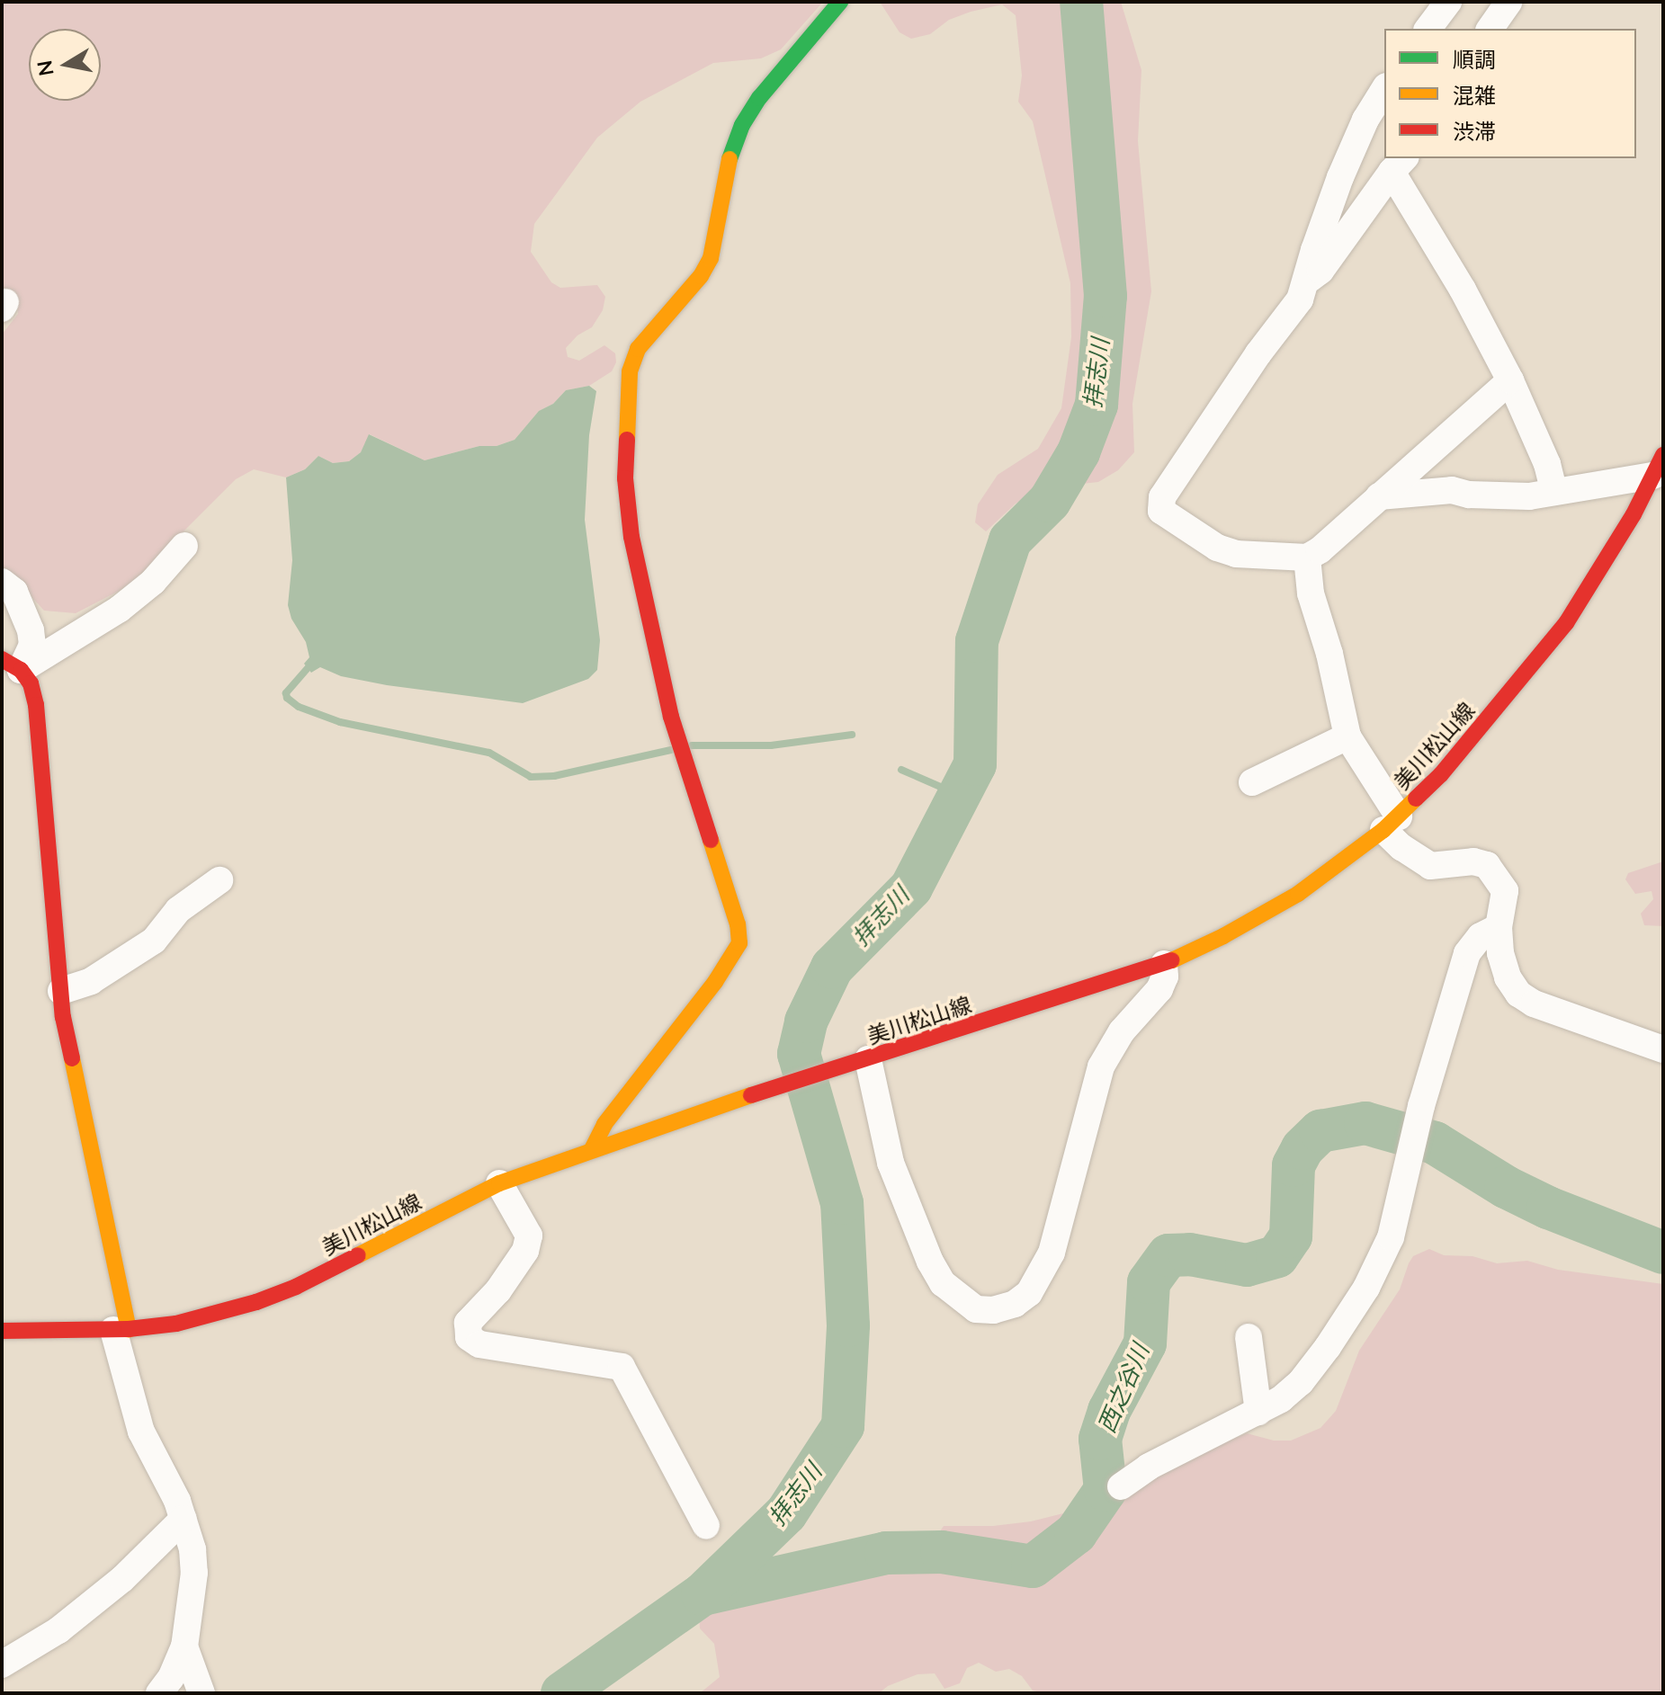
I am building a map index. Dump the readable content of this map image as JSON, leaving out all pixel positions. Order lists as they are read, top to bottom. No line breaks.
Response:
{"streets":{"street":["美川松山線"]},"water":["拝志川","西之谷川"],"legend":["順調","混雑","渋滞"],"north":"left"}
